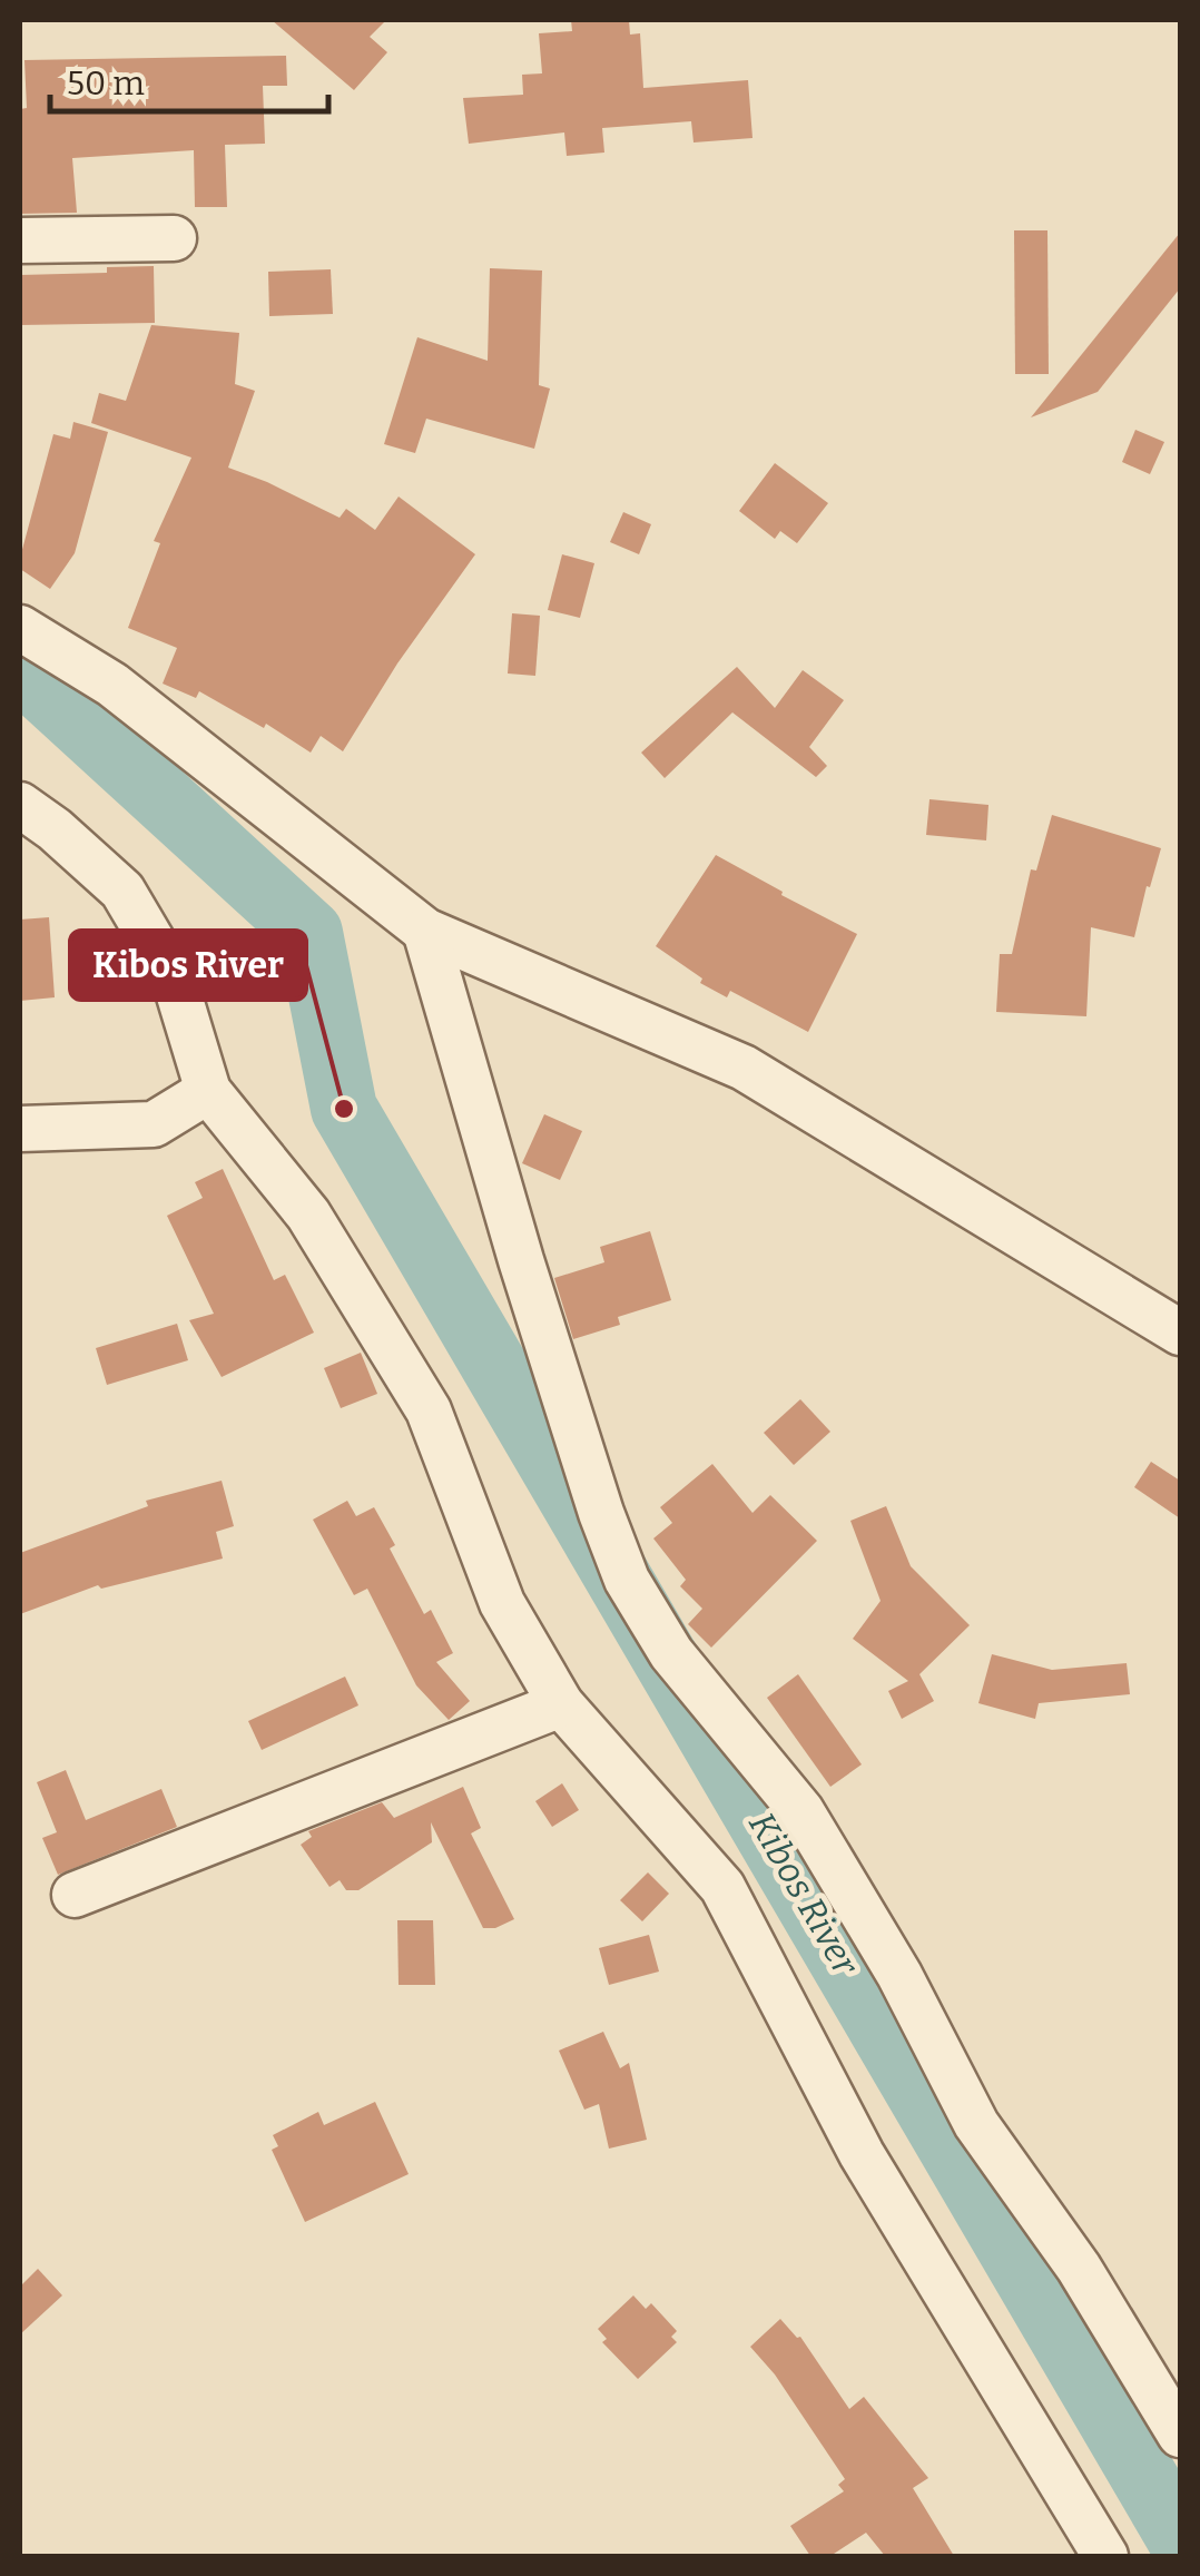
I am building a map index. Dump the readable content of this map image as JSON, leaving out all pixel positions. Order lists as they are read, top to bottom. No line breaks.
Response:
{"water":["Kibos River"],"places":["Kibos River"],"scale_bar":"50 m"}
